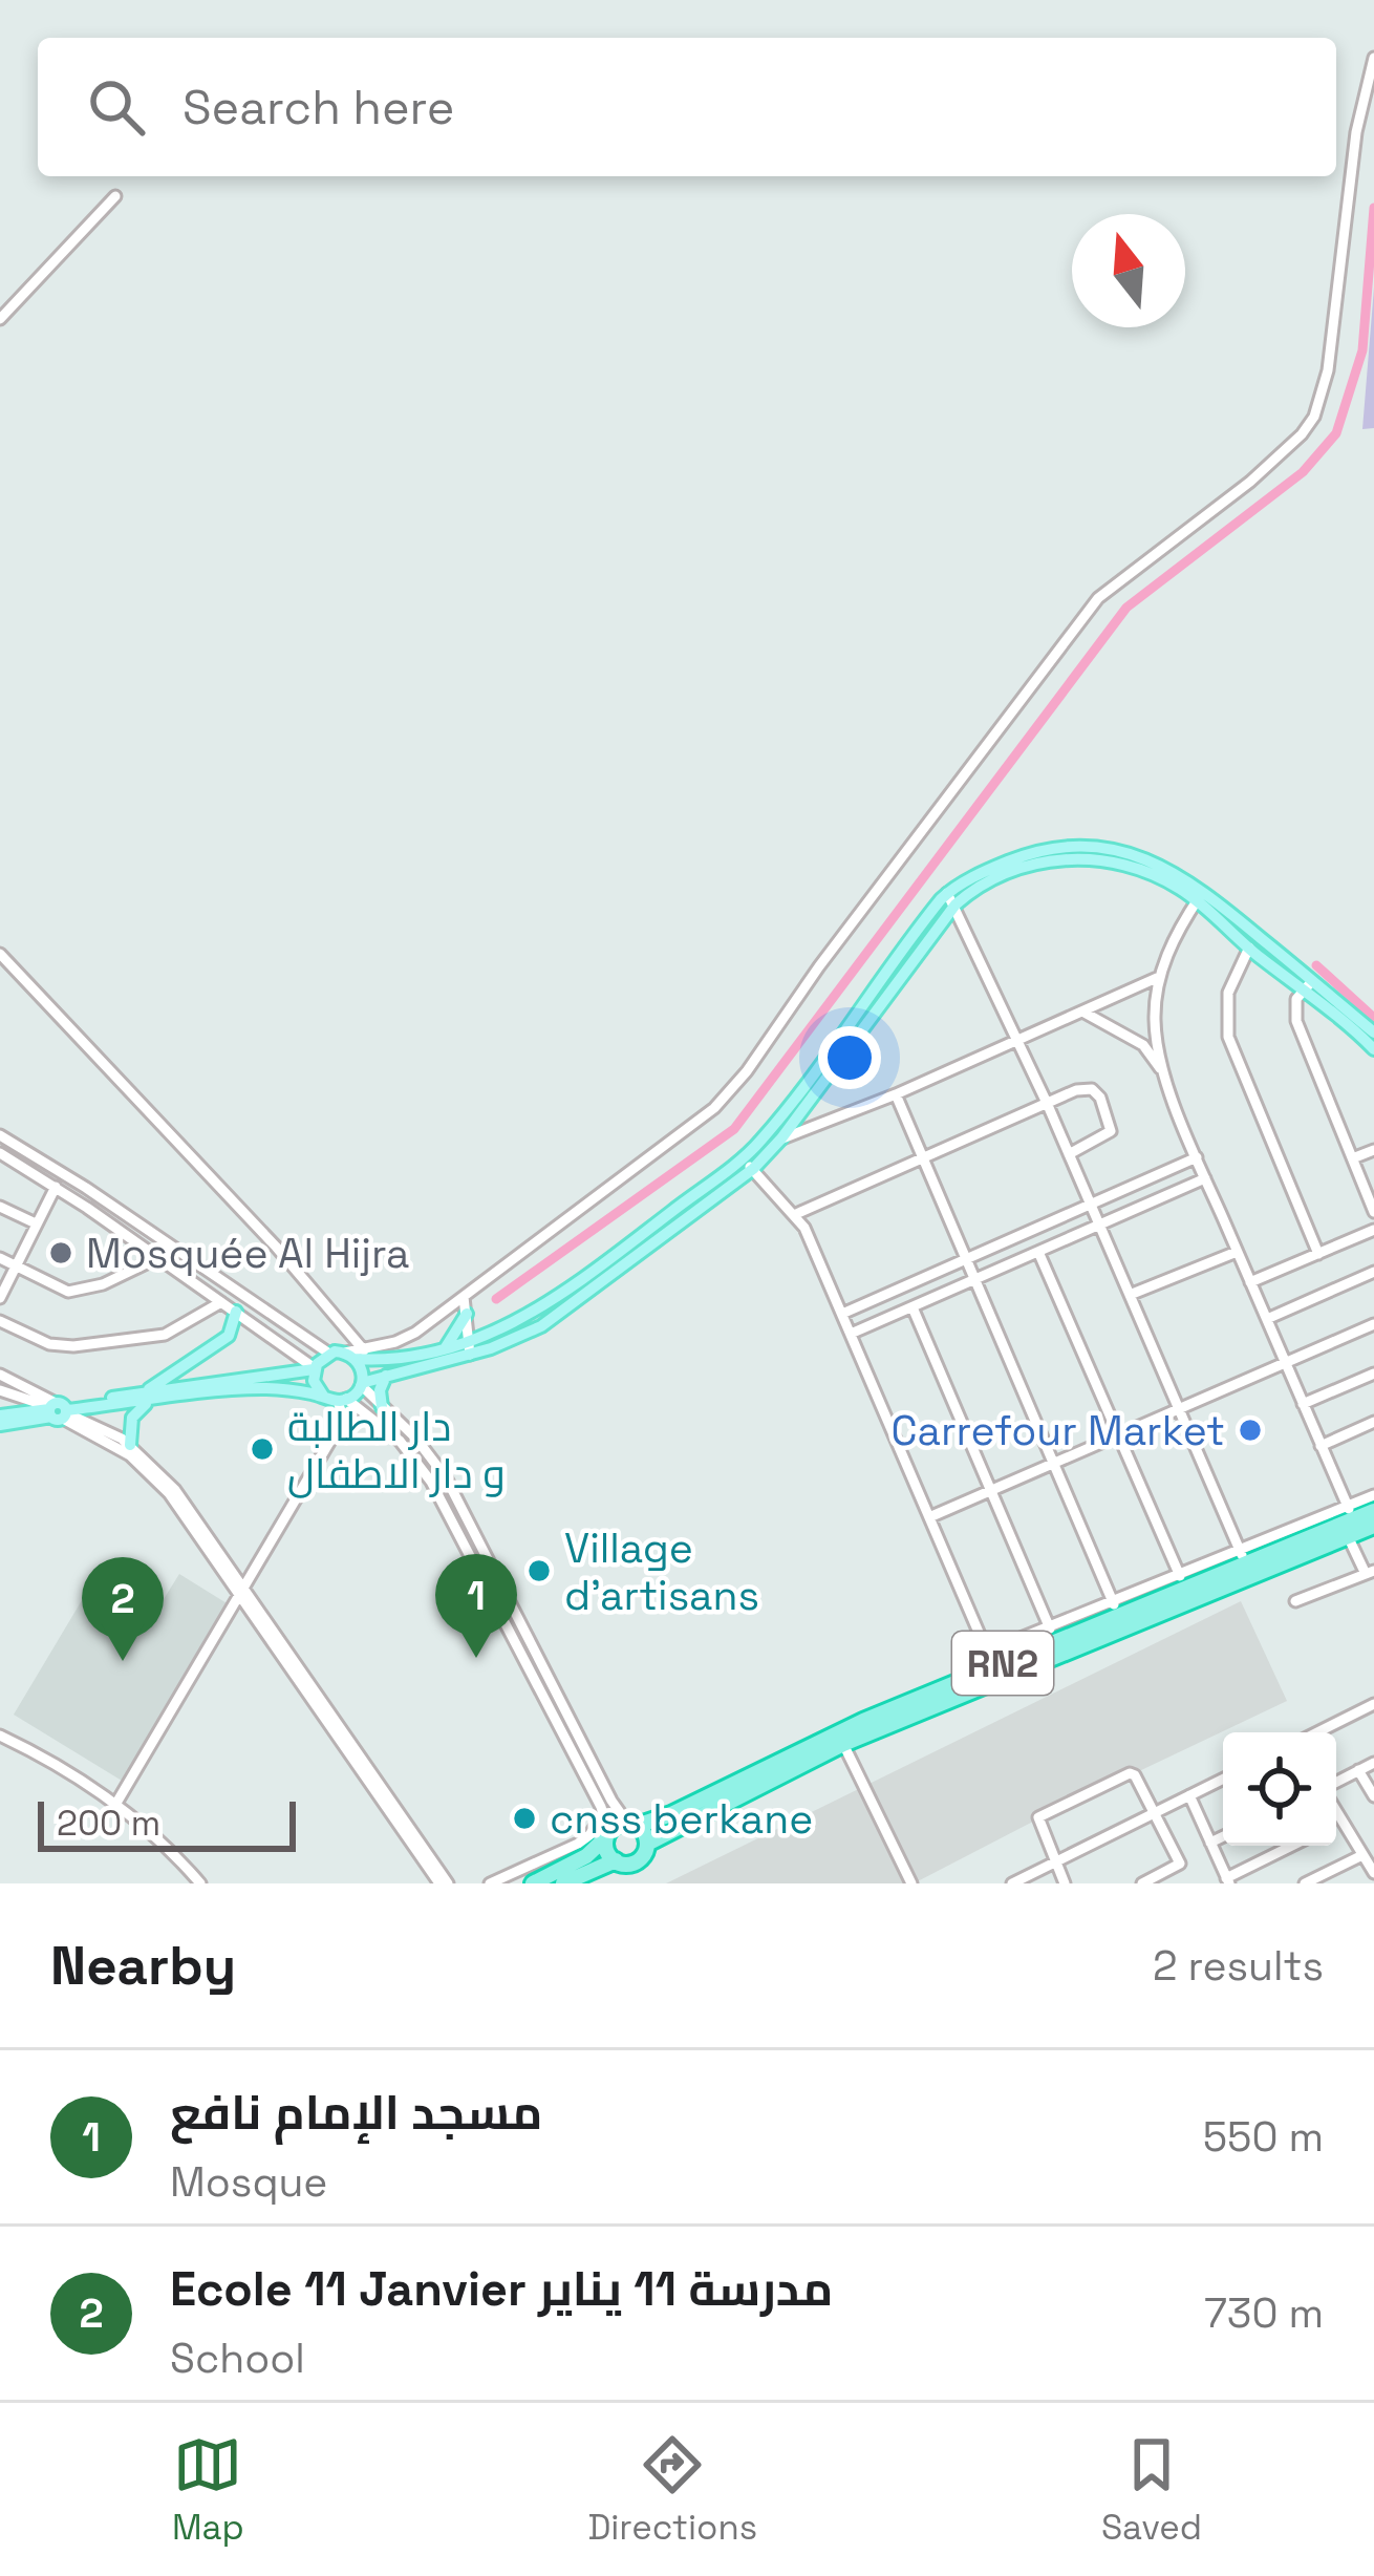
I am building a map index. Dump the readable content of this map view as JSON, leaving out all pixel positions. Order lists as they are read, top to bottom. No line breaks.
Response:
{"streets":{"highway":["RN2"]},"places":["Mosquée Al Hijra","Carrefour Market","دار الطالبة و دار الاطفال","Village d'artisans","cnss berkane"],"scale_bar":"200 m","north":"top","page":{"search":"Search here","pins":["1","2"],"scale":"200 m","heading":["Nearby","2 results"],"list":[{"mark":"1","name":"مسجد الإمام نافع","note":"Mosque","value":"550 m"},{"mark":"2","name":"Ecole 11 Janvier مدرسة 11 يناير","note":"School","value":"730 m"}],"nav":["Map","Directions","Saved"]}}
